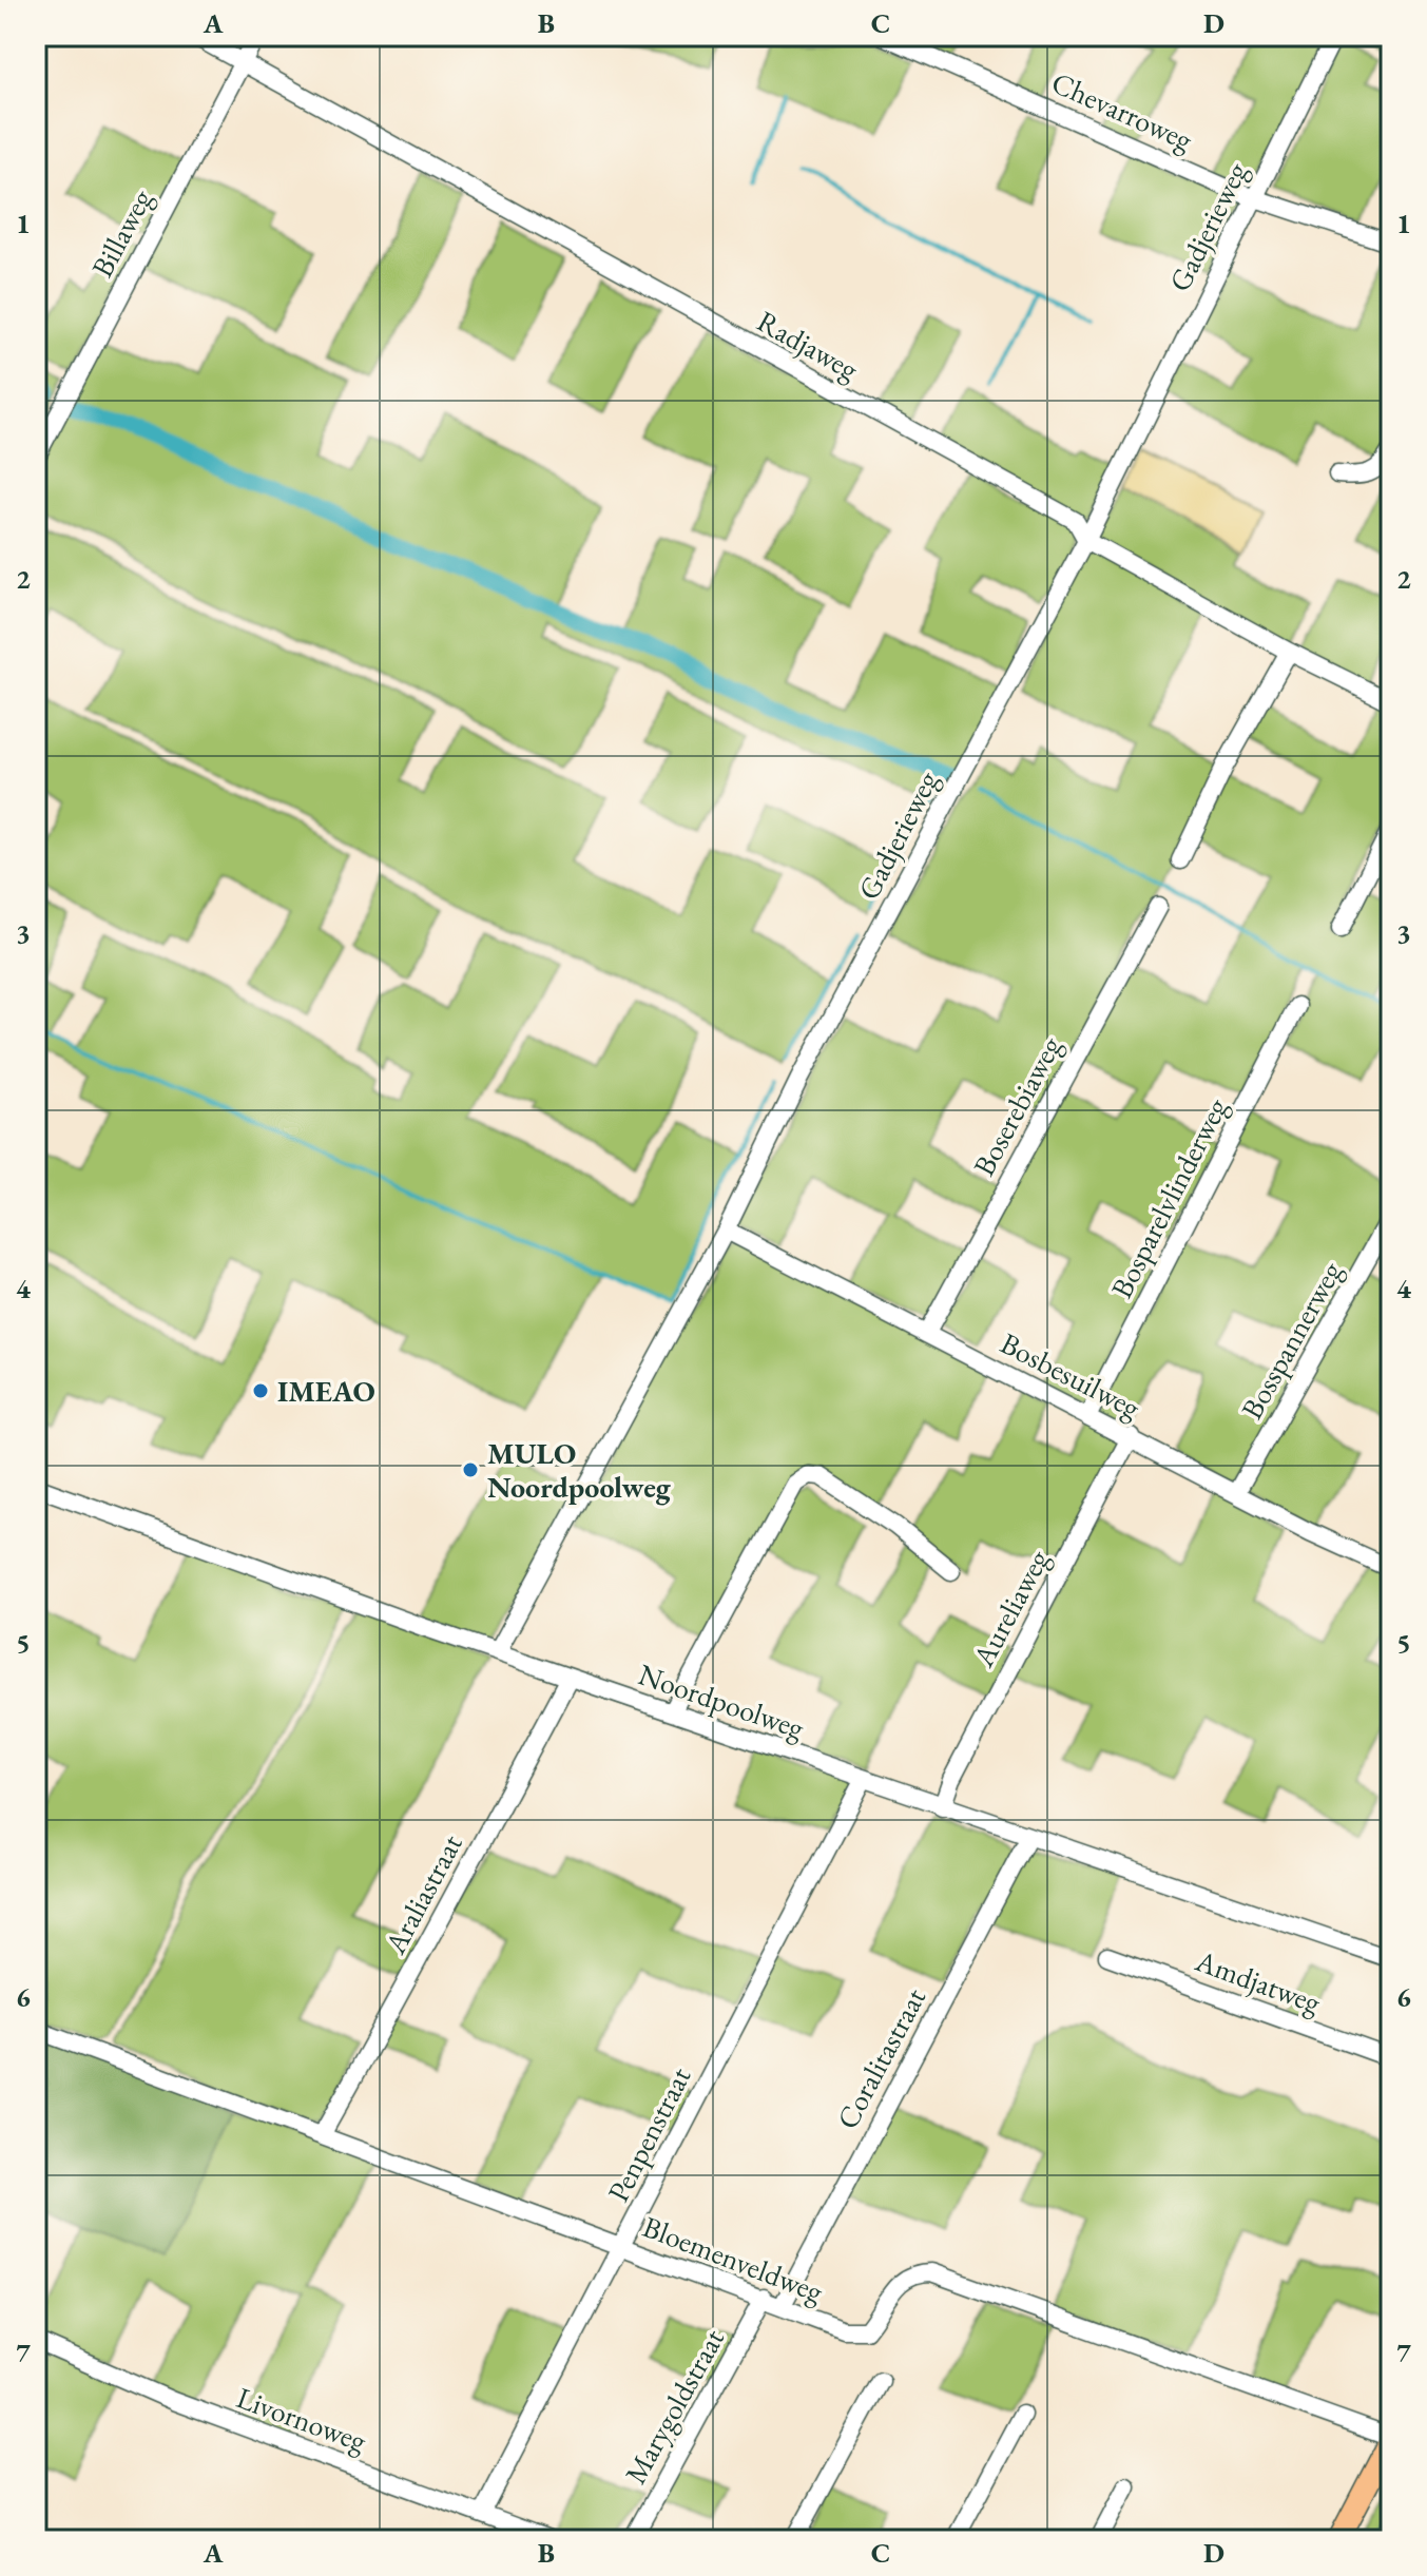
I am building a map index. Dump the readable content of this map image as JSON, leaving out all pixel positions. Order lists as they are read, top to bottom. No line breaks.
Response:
{"streets":{"street":["Chevarroweg","Gadjerieweg","Billaweg","Radjaweg","Boserebiaweg","Bosparelvlinderweg","Bosspannerweg","Bosbesuilweg","Aureliaweg","Noordpoolweg","Araliastraat","Amdjatweg","Coralitastraat","Penpenstraat","Bloemenveldweg","Marygoldstraat","Livornoweg"]},"crossings":[["Chevarroweg","Gadjerieweg"],["Gadjerieweg","Radjaweg"],["Gadjerieweg","Bosbesuilweg"],["Gadjerieweg","Noordpoolweg"],["Billaweg","Radjaweg"],["Boserebiaweg","Bosbesuilweg"],["Bosparelvlinderweg","Bosbesuilweg"],["Bosspannerweg","Bosbesuilweg"],["Bosbesuilweg","Aureliaweg"],["Aureliaweg","Noordpoolweg"],["Noordpoolweg","Araliastraat"],["Noordpoolweg","Coralitastraat"],["Noordpoolweg","Penpenstraat"],["Araliastraat","Bloemenveldweg"],["Coralitastraat","Bloemenveldweg"],["Penpenstraat","Bloemenveldweg"],["Penpenstraat","Livornoweg"],["Bloemenveldweg","Marygoldstraat"]],"places":["IMEAO","MULO Noordpoolweg"],"grid":{"columns":["A","B","C","D"],"rows":["1","2","3","4","5","6","7"]}}
